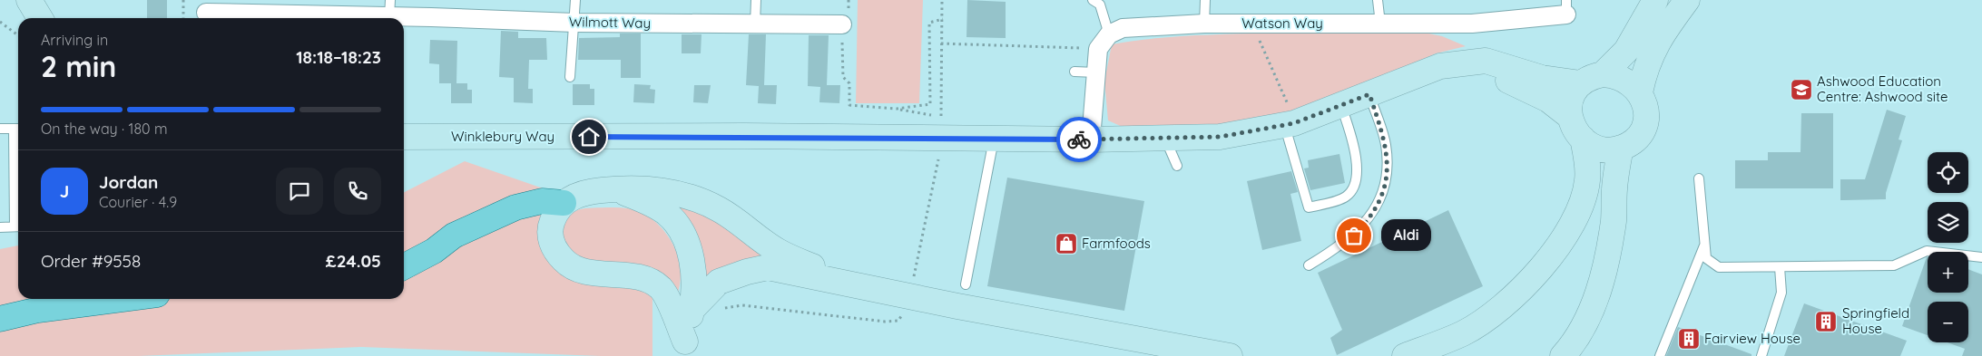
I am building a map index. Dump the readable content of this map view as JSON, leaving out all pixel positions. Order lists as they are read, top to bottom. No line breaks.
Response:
{"streets":{"street":["Wilmott Way","Watson Way","Winklebury Way"]},"places":{"school or university":["Ashwood Education Centre: Ashwood site"],"other":["Aldi"],"shop":["Farmfoods"],"building":["Springfield House","Fairview House"]},"page":{"heading":["2 min","Arriving in","18:18–18:23"],"panel":["Jordan","Courier · 4.9","Order #9558","£24.05"],"bar":"On the way · 180 m","map_buttons":["+","−"],"round":"J","bubble":"Aldi"}}
